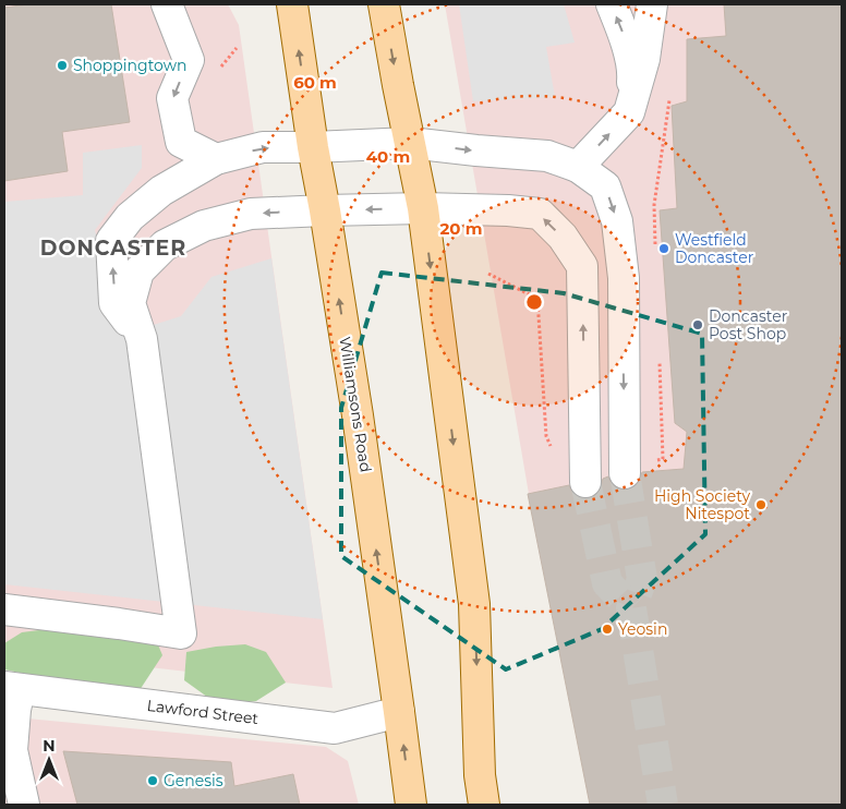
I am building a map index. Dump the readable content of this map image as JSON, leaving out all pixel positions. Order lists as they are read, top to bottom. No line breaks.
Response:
{"streets":{"main road":["Williamsons Road"],"street":["Lawford Street"]},"crossings":[["Williamsons Road","Lawford Street"]],"districts":["DONCASTER"],"places":["Shoppingtown","Westfield Doncaster","Doncaster Post Shop","High Society Nitespot","Yeosin","Genesis"],"north":"top","rings":["60 m","40 m","20 m"]}
